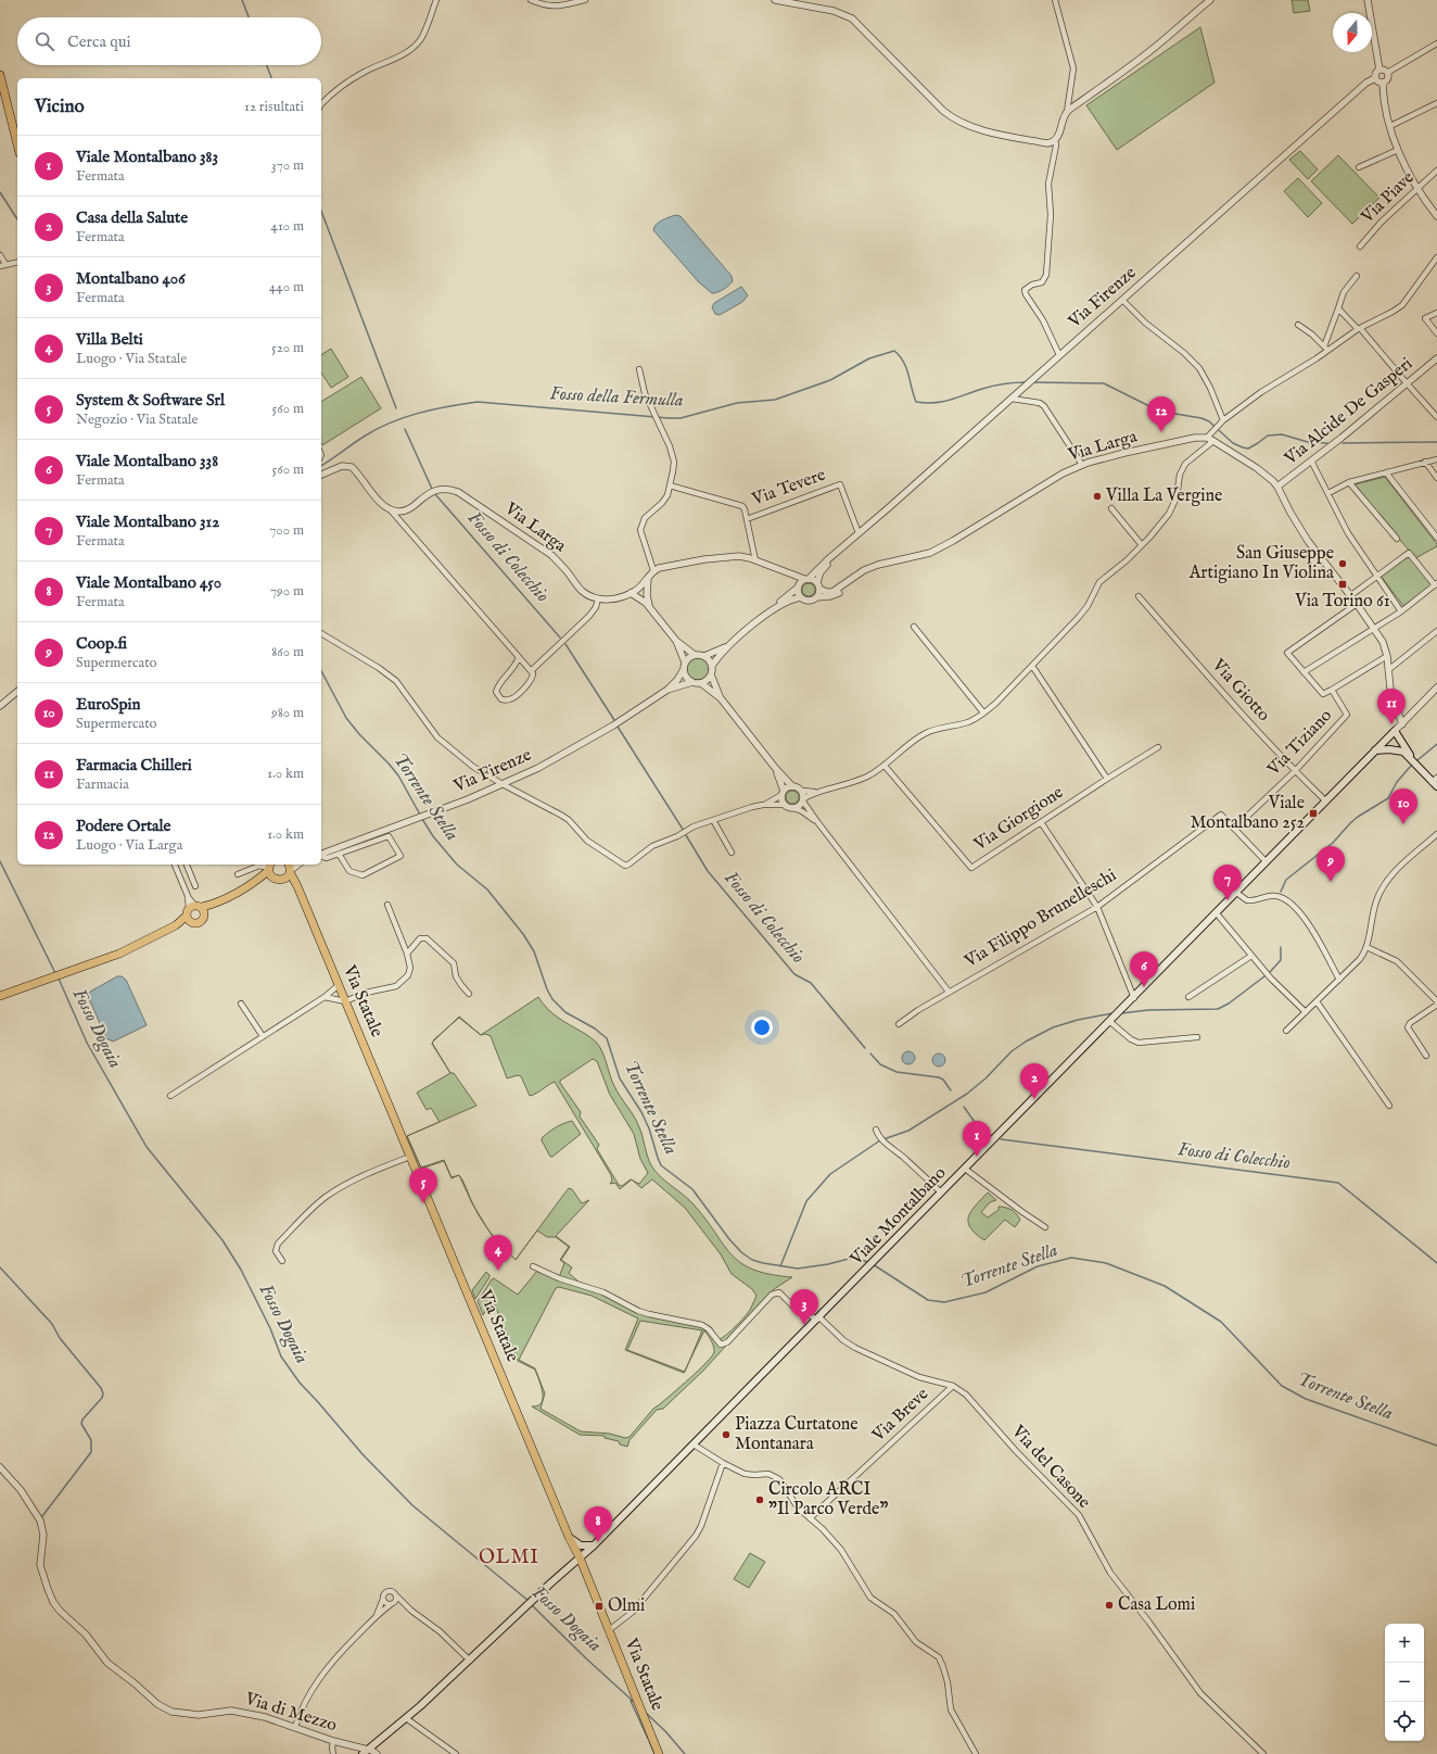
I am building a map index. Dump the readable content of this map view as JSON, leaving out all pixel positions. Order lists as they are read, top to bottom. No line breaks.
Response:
{"streets":{"main road":["Via Statale","Viale Montalbano"],"street":["Via Piave","Via Firenze","Via Alcide De Gasperi","Via Larga","Via Tevere","Via Giotto","Via Tiziano","Via Giorgione","Via Filippo Brunelleschi","Via Breve","Via del Casone","Via di Mezzo"]},"crossings":[["Via Firenze","Via Larga"],["Via Firenze","Via Tevere"],["Via Giotto","Via Tiziano"],["Via Giotto","Viale Montalbano"],["Via Tiziano","Via Filippo Brunelleschi"],["Via Filippo Brunelleschi","Viale Montalbano"],["Via Statale","Viale Montalbano"],["Viale Montalbano","Via del Casone"],["Viale Montalbano","Via di Mezzo"],["Via Breve","Via del Casone"]],"districts":["OLMI"],"water":["Fosso della Fermulla","Fosso di Colecchio","Torrente Stella","Fosso Dogaia"],"places":{"other":["Villa La Vergine","San Giuseppe Artigiano In Violina","Piazza Curtatone Montanara","Circolo ARCI \"Il Parco Verde\"","Casa Lomi"],"transit":["Via Torino 61","Viale Montalbano 252","Olmi"]},"north":"bottom","page":{"search":"Cerca qui","heading":["Vicino","12 risultati"],"list":[{"mark":"1","name":"Viale Montalbano 383","note":"Fermata","value":"370 m"},{"mark":"2","name":"Casa della Salute","note":"Fermata","value":"410 m"},{"mark":"3","name":"Montalbano 406","note":"Fermata","value":"440 m"},{"mark":"4","name":"Villa Belti","note":"Luogo · Via Statale","value":"520 m"},{"mark":"5","name":"System & Software Srl","note":"Negozio · Via Statale","value":"560 m"},{"mark":"6","name":"Viale Montalbano 338","note":"Fermata","value":"560 m"},{"mark":"7","name":"Viale Montalbano 312","note":"Fermata","value":"700 m"},{"mark":"8","name":"Viale Montalbano 450","note":"Fermata","value":"790 m"},{"mark":"9","name":"Coop.fi","note":"Supermercato","value":"860 m"},{"mark":"10","name":"EuroSpin","note":"Supermercato","value":"980 m"},{"mark":"11","name":"Farmacia Chilleri","note":"Farmacia","value":"1.0 km"},{"mark":"12","name":"Podere Ortale","note":"Luogo · Via Larga","value":"1.0 km"}],"pins":["12","11","10","9","7","6","2","1","5","4","3","8"],"map_buttons":["+","−"]}}
